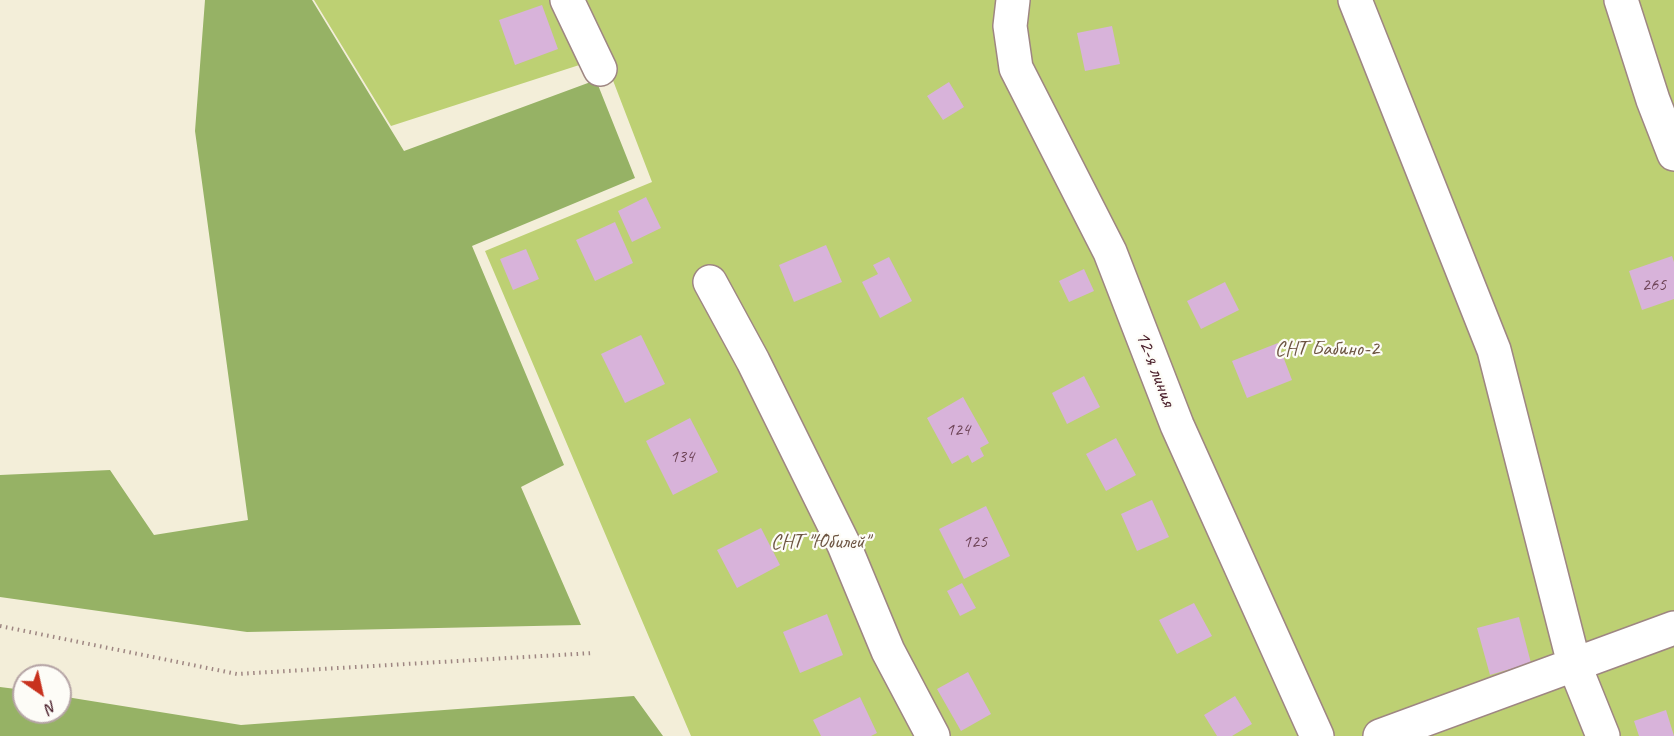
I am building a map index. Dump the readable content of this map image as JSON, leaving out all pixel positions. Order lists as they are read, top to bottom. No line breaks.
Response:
{"streets":{"street":["12-я линия"]},"parks":["СНТ Бабино-2","СНТ \"Юбилей\""],"house_numbers":["265","124","134","125"],"north":"bottom right"}
